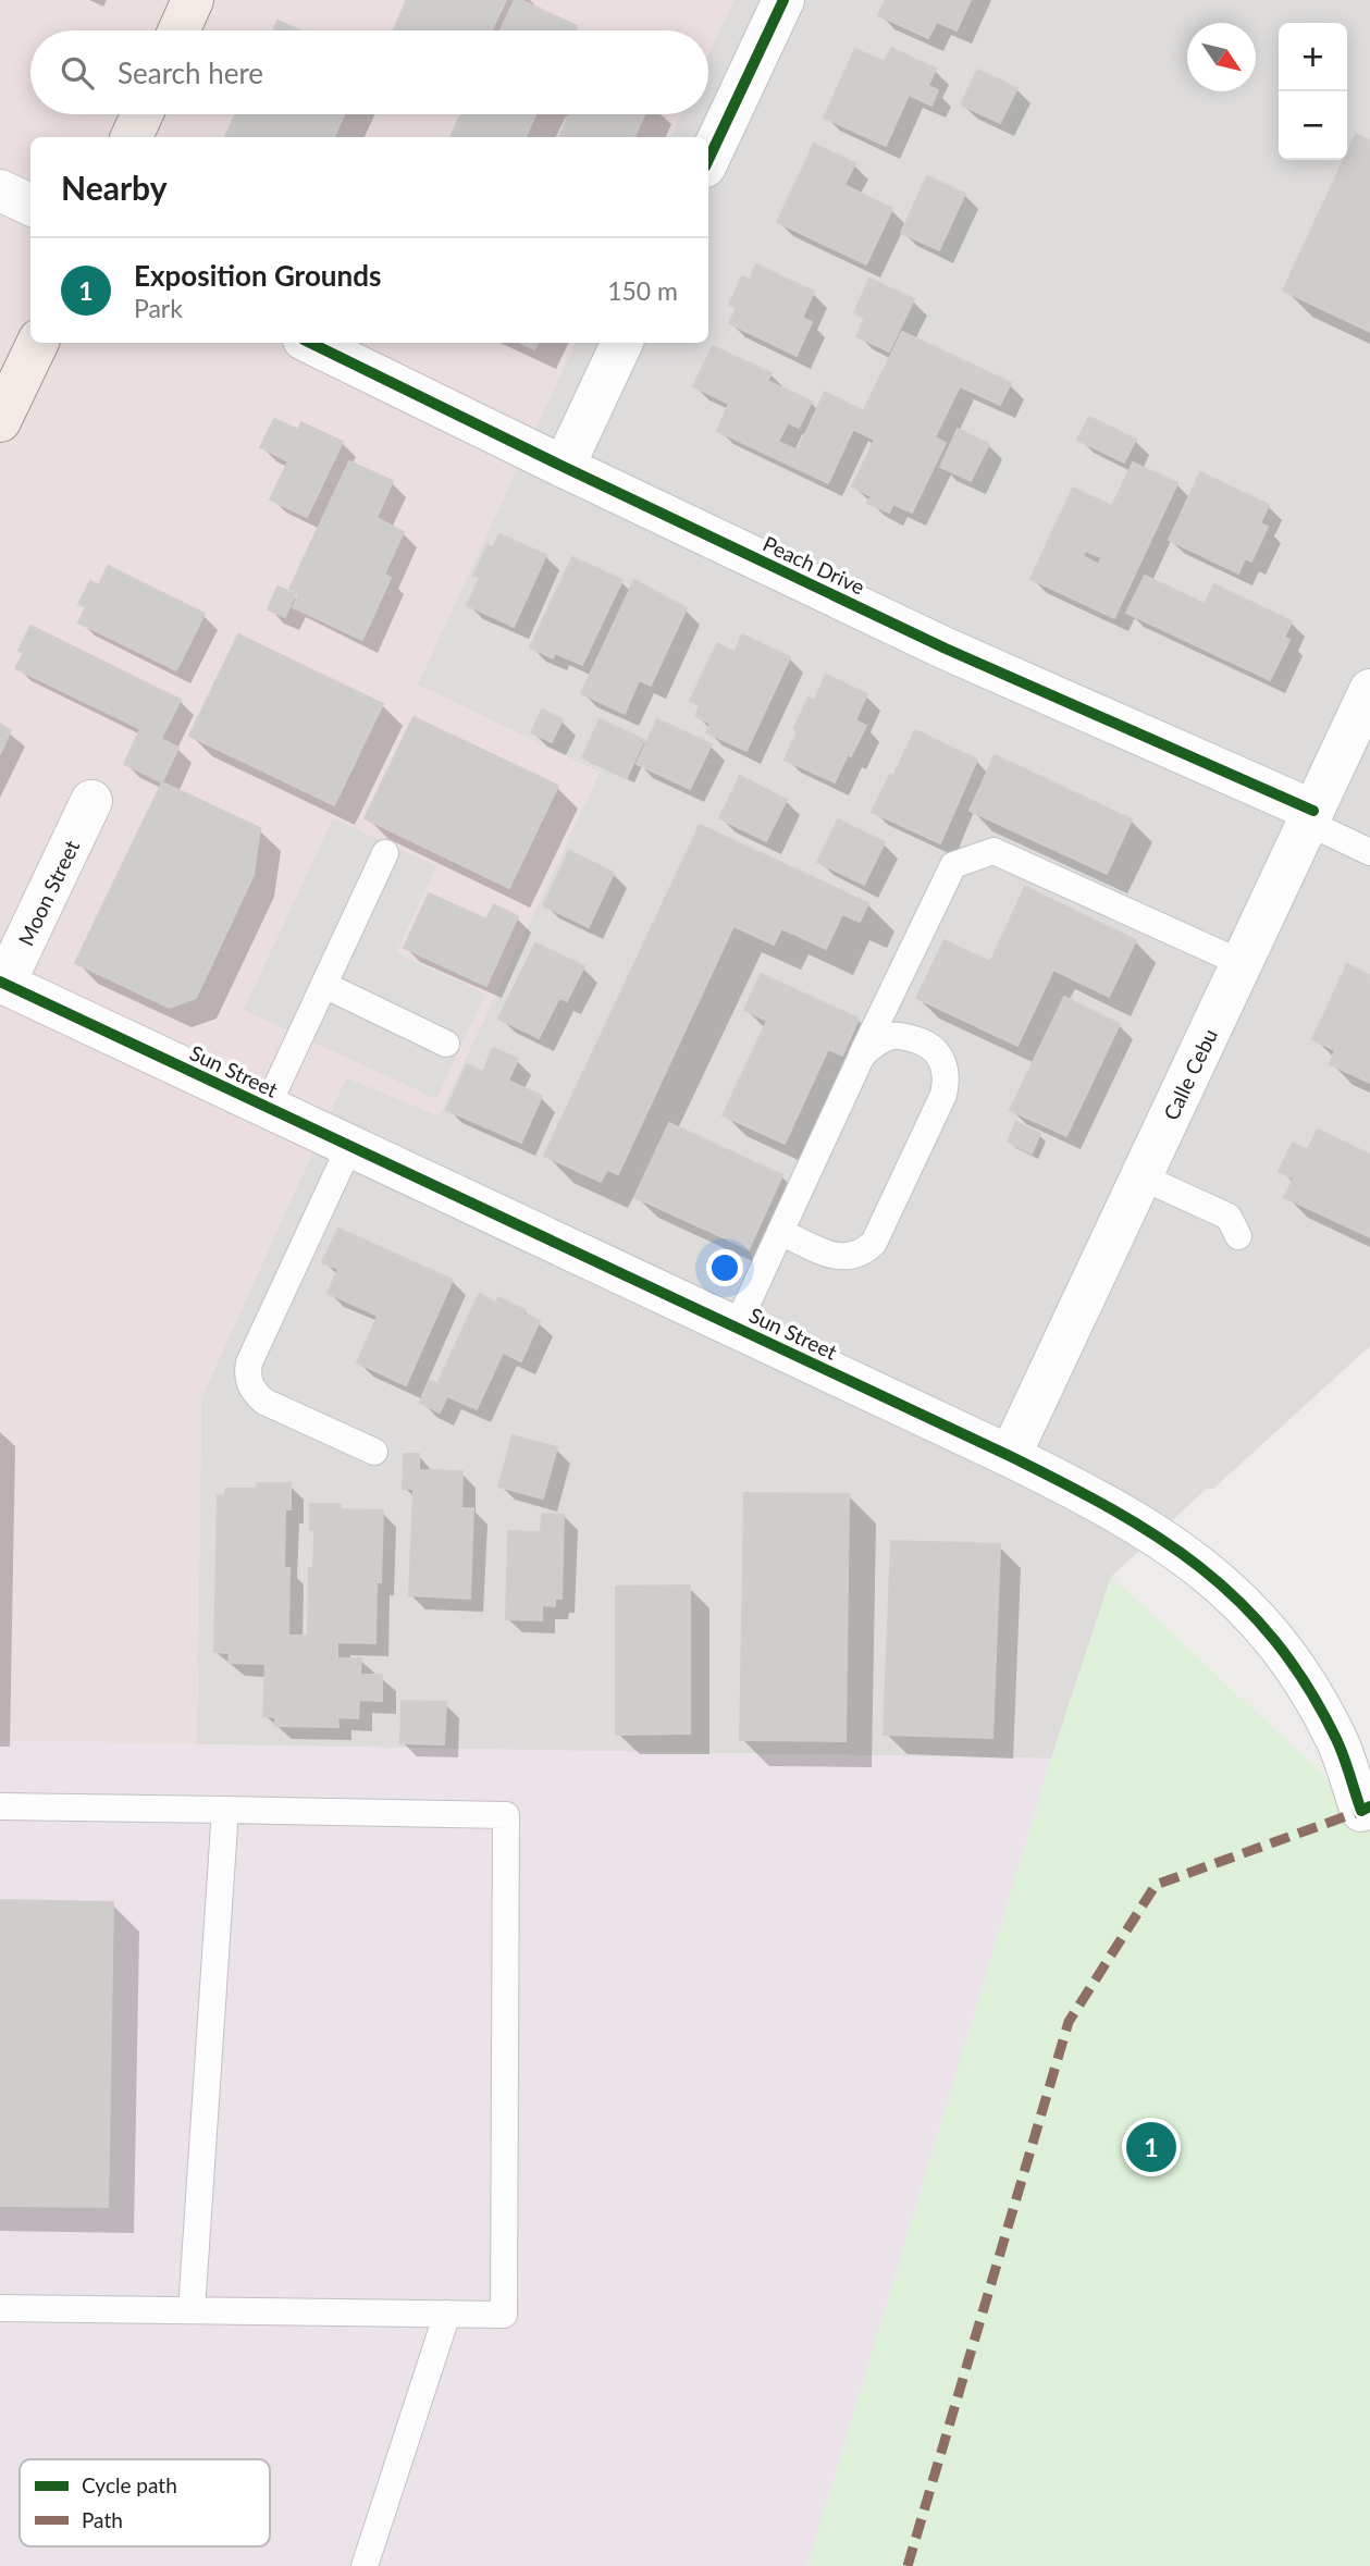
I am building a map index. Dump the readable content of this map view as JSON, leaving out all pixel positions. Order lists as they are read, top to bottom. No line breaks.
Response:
{"streets":{"street":["Peach Drive","Moon Street","Sun Street","Calle Cebu"]},"crossings":[["Peach Drive","Calle Cebu"],["Moon Street","Sun Street"],["Sun Street","Calle Cebu"]],"legend":["Cycle path","Path"],"north":"bottom right","page":{"map_buttons":["+","−"],"search":"Search here","heading":"Nearby","list":[{"mark":"1","name":"Exposition Grounds","note":"Park","value":"150 m"}],"pins":"1"}}
